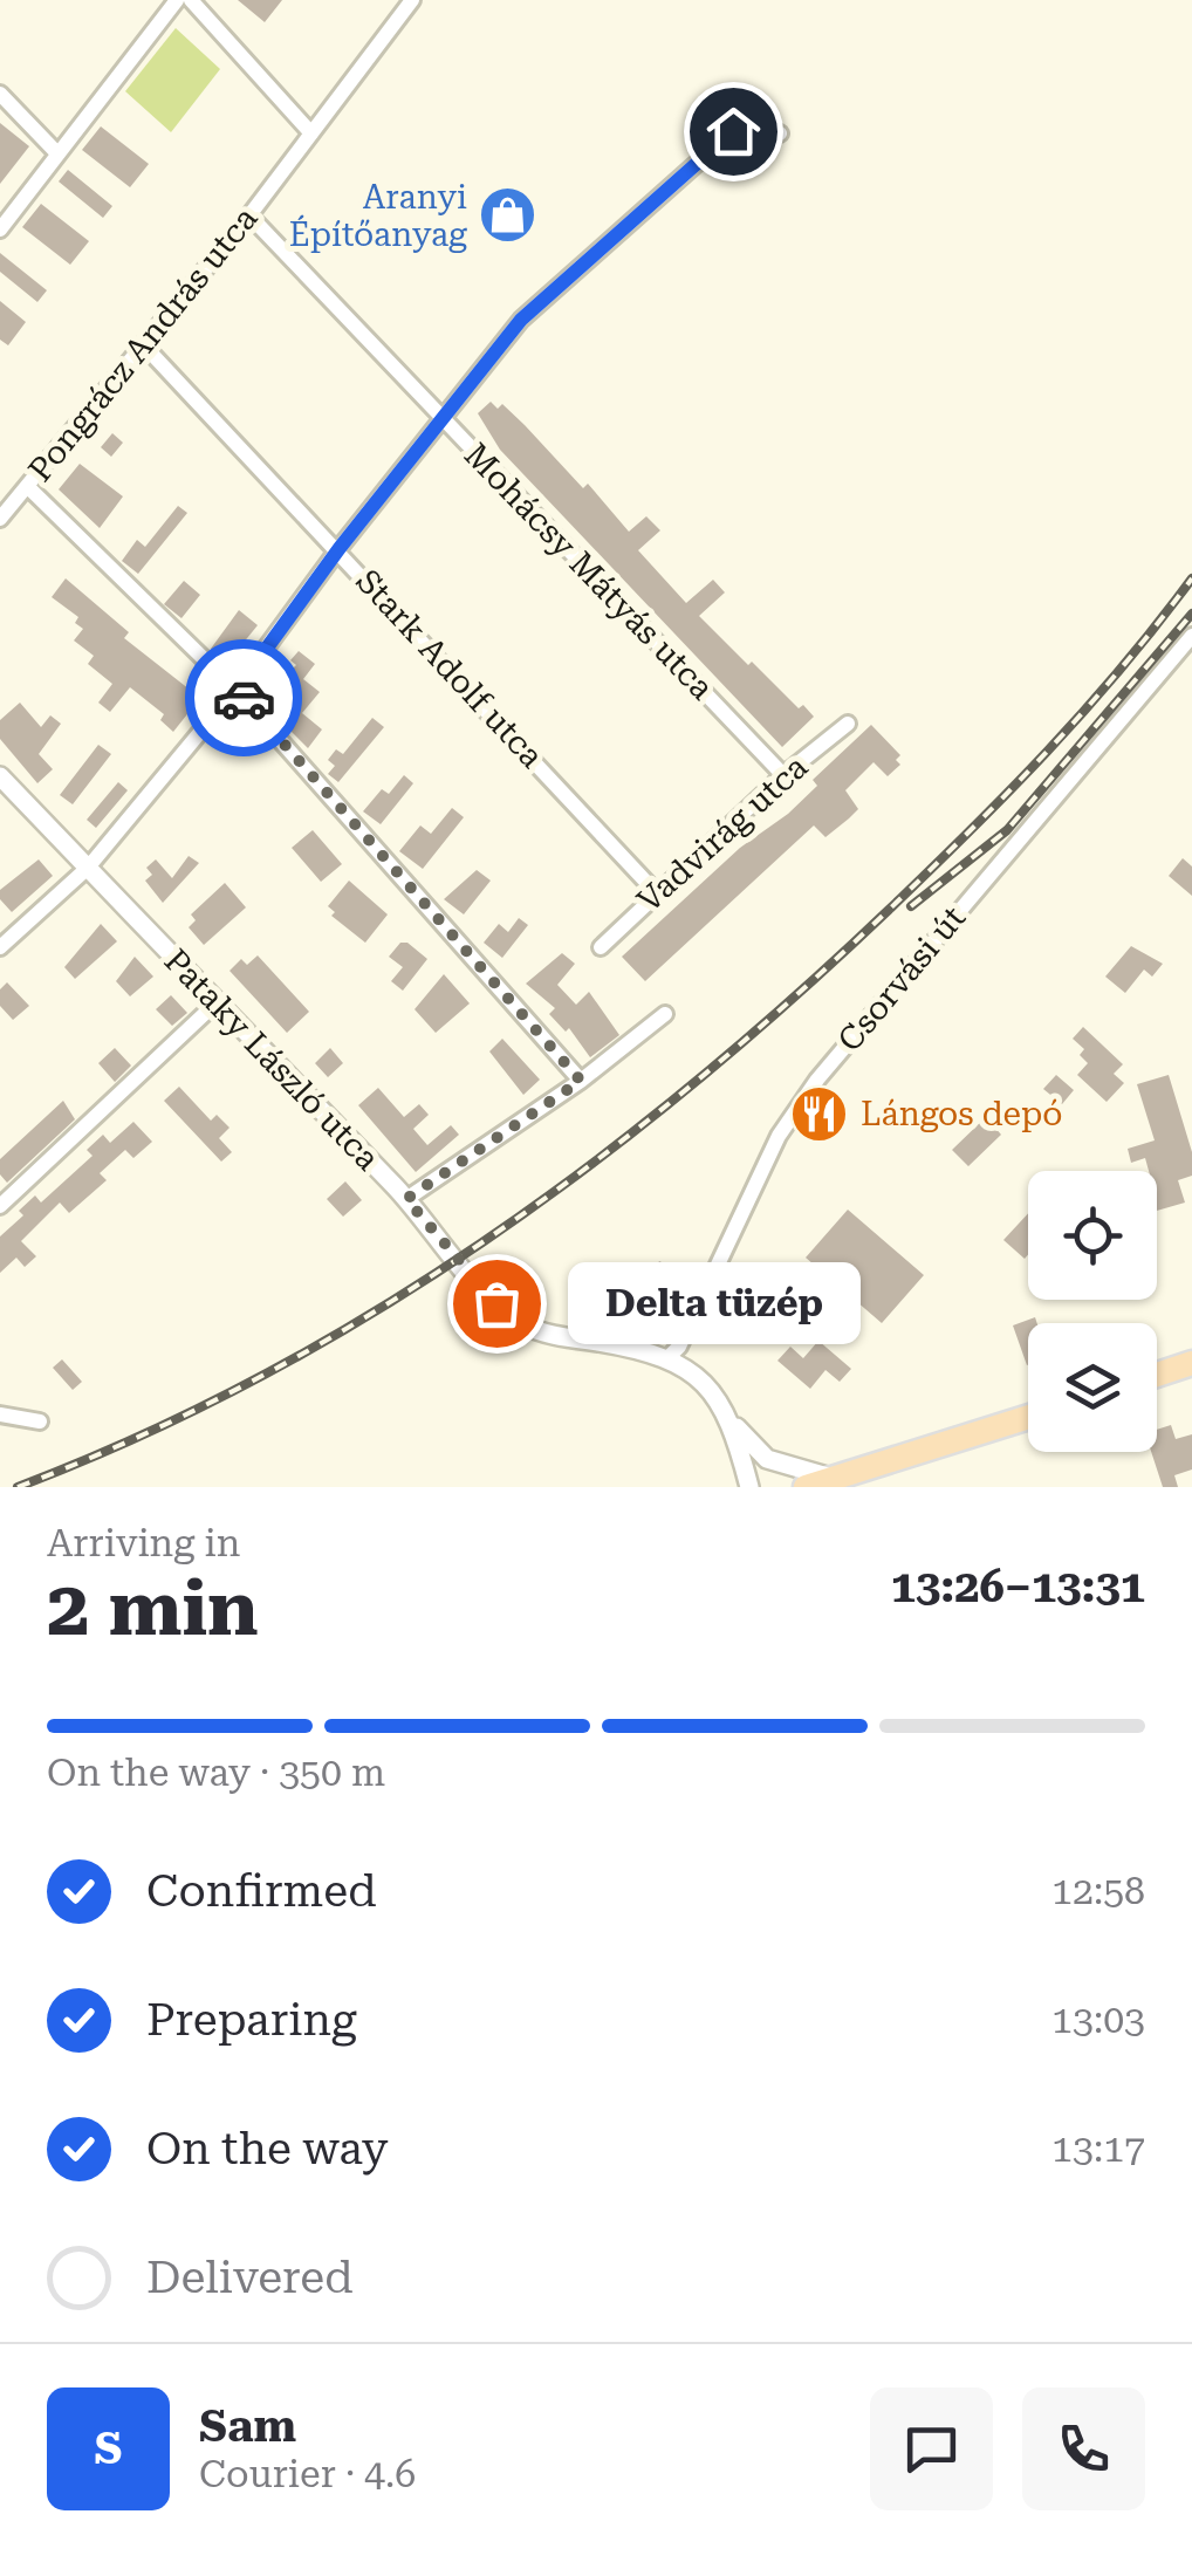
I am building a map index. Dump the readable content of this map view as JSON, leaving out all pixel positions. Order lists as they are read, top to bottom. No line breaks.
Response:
{"streets":{"street":["Pongrácz András utca","Mohácsy Mátyás utca","Stark Adolf utca","Vadvirág utca","Csorvási út","Pataky László utca"]},"crossings":[["Pongrácz András utca","Mohácsy Mátyás utca"],["Pongrácz András utca","Stark Adolf utca"],["Mohácsy Mátyás utca","Vadvirág utca"],["Stark Adolf utca","Vadvirág utca"],["Csorvási út","Pataky László utca"]],"places":{"shop":["Aranyi Építőanyag"],"restaurant":["Lángos depó"],"other":["Delta tüzép"]},"page":{"bubble":"Delta tüzép","heading":["2 min","Arriving in","13:26–13:31"],"panel":["Sam","Courier · 4.6"],"bar":"On the way · 350 m","list":[["Confirmed","12:58"],["Preparing","13:03"],["On the way","13:17"],"Delivered"],"round":"S"}}
